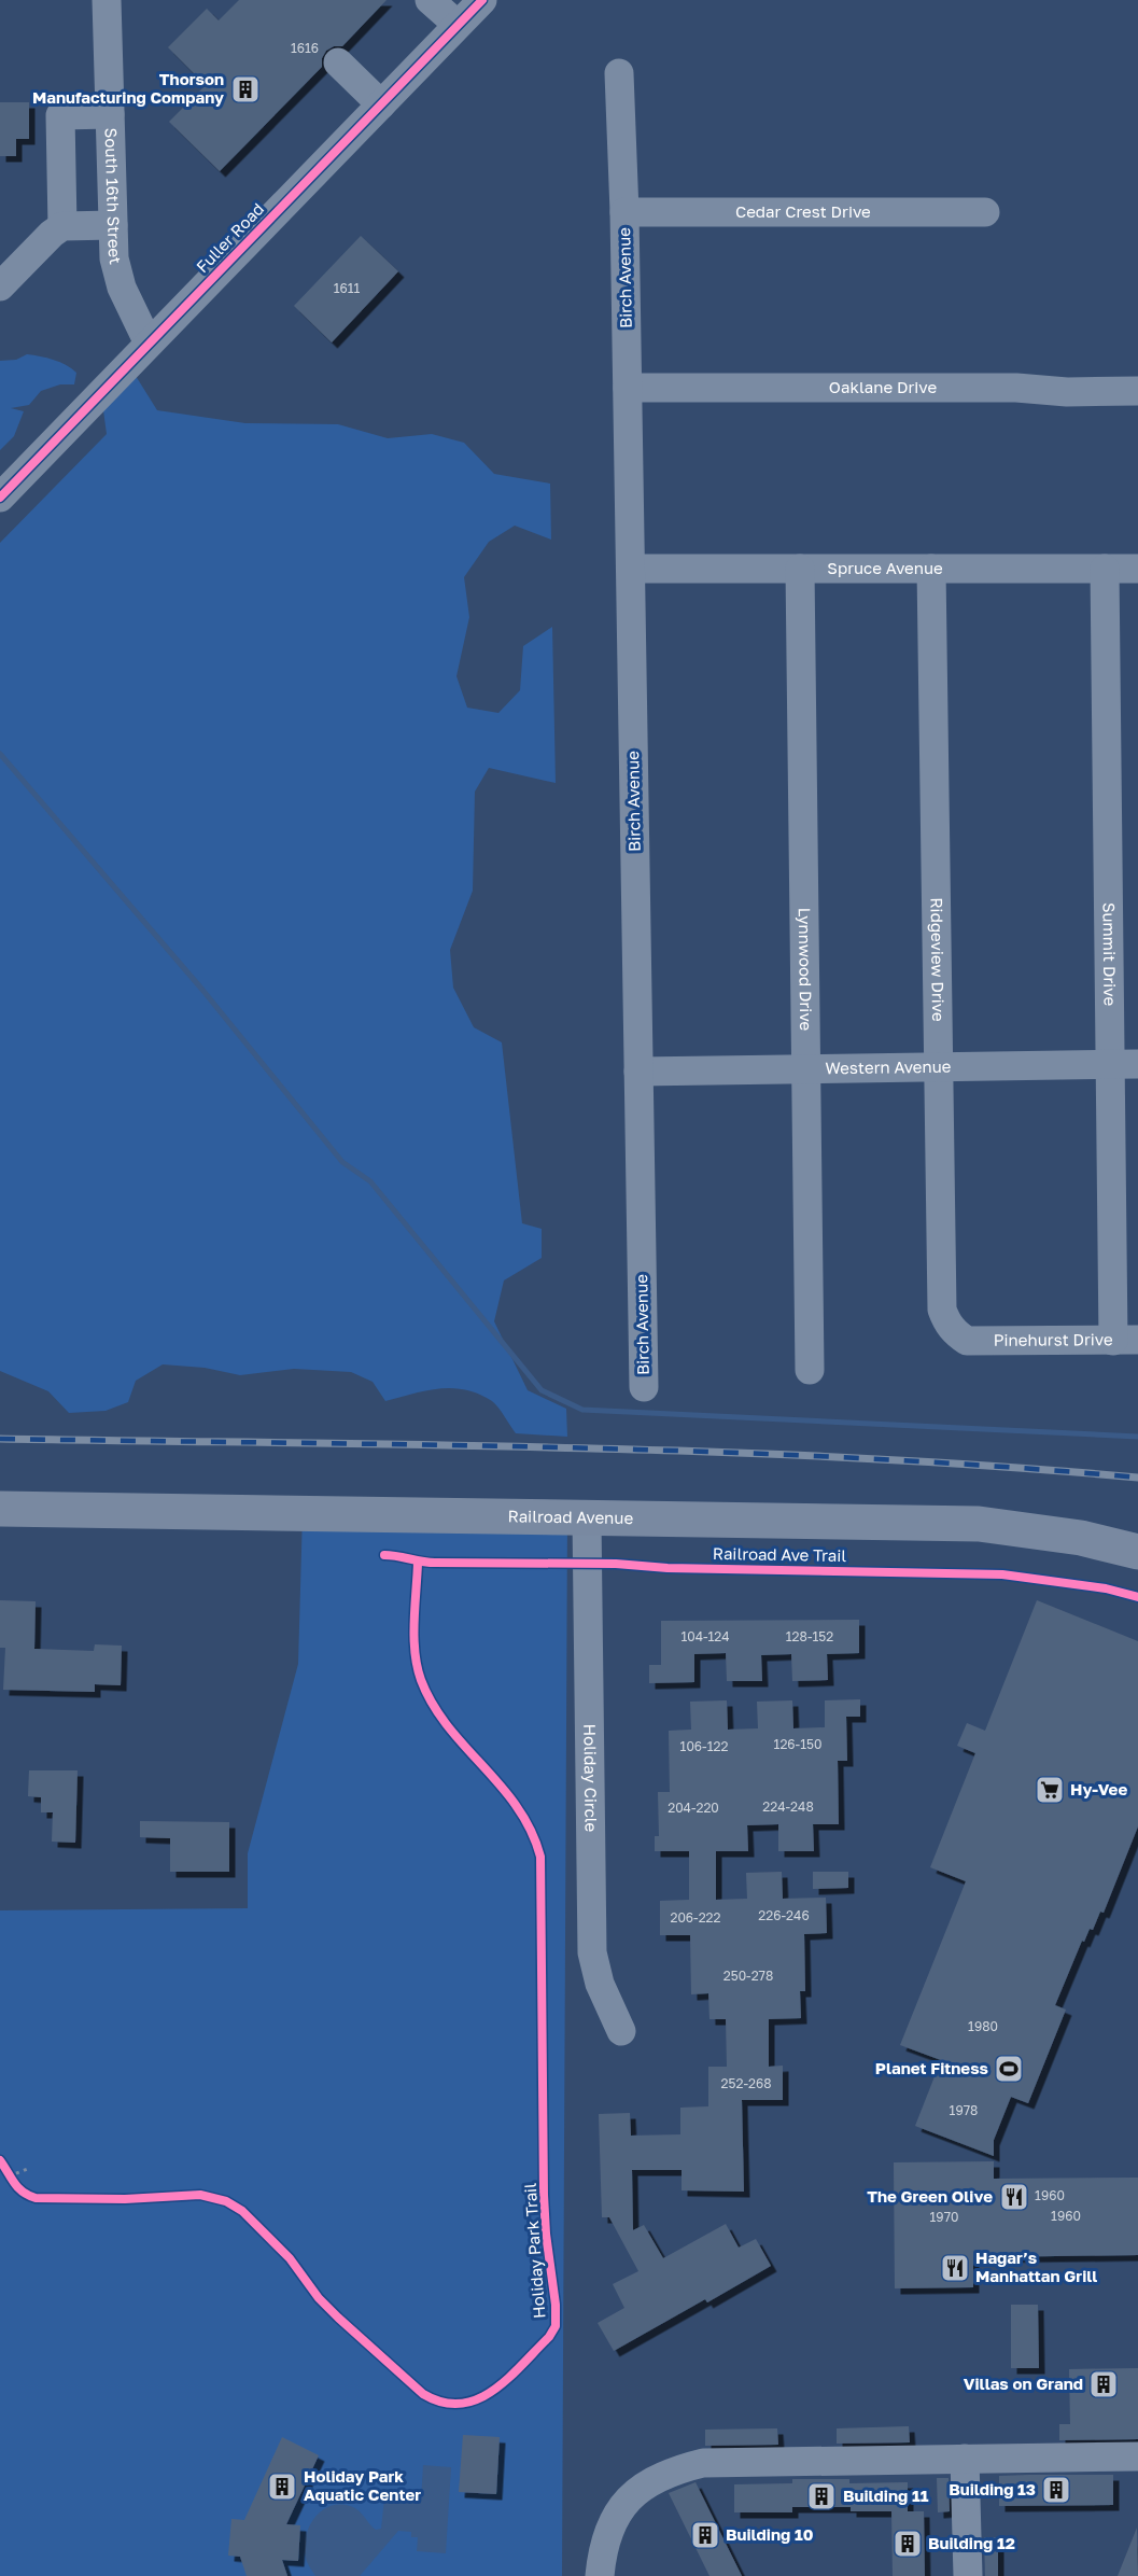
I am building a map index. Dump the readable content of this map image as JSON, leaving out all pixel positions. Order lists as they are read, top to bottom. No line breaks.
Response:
{"streets":{"main road":["Railroad Avenue"],"street":["South 16th Street","Cedar Crest Drive","Fuller Road","Birch Avenue","Oaklane Drive","Spruce Avenue","Summit Drive","Ridgeview Drive","Lynnwood Drive","Western Avenue","Pinehurst Drive","Holiday Circle"],"cycle path":["Railroad Ave Trail","Holiday Park Trail"]},"crossings":[["South 16th Street","Fuller Road"],["Cedar Crest Drive","Birch Avenue"],["Birch Avenue","Oaklane Drive"],["Birch Avenue","Spruce Avenue"],["Birch Avenue","Western Avenue"],["Spruce Avenue","Summit Drive"],["Spruce Avenue","Ridgeview Drive"],["Spruce Avenue","Lynnwood Drive"],["Summit Drive","Western Avenue"],["Summit Drive","Pinehurst Drive"],["Ridgeview Drive","Western Avenue"],["Ridgeview Drive","Pinehurst Drive"],["Lynnwood Drive","Western Avenue"],["Railroad Avenue","Holiday Circle"]],"places":{"building":["Thorson Manufacturing Company","Villas on Grand","Holiday Park Aquatic Center","Building 13","Building 11","Building 10","Building 12"],"supermarket":["Hy-Vee"],"sports":["Planet Fitness"],"restaurant":["The Green Olive","Hagar’s Manhattan Grill"]},"house_numbers":["1616","1611","104-124","128-152","126-150","106-122","224-248","204-220","226-246","206-222","250-278","1980","252-268","1978","1960","1960","1970"]}
